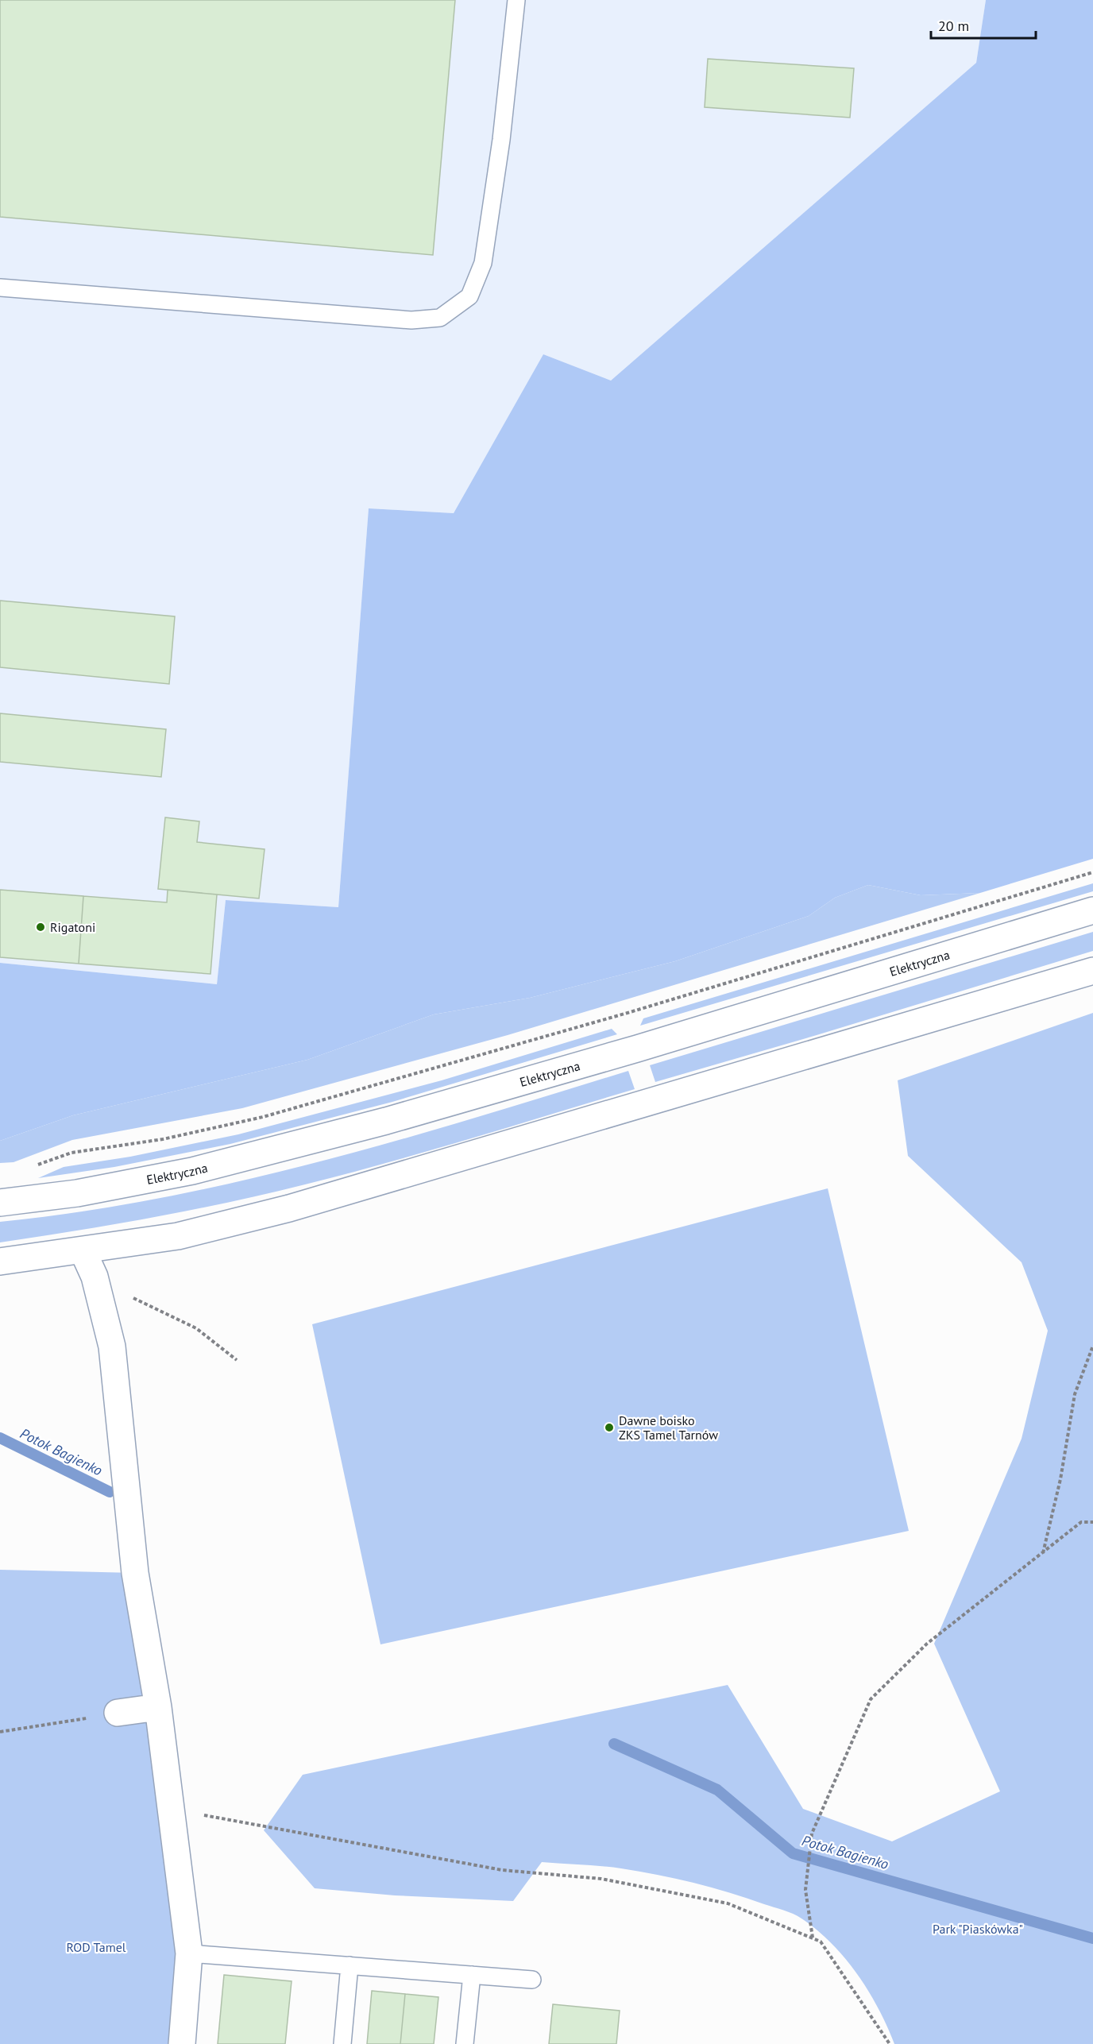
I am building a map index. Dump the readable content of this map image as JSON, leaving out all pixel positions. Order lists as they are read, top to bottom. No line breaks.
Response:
{"streets":{"main road":["Elektryczna"]},"water":["Potok Bagienko"],"parks":["Park \"Piaskówka\"","ROD Tamel"],"places":["Rigatoni","Dawne boisko ZKS Tamel Tarnów"],"scale_bar":"20 m"}
